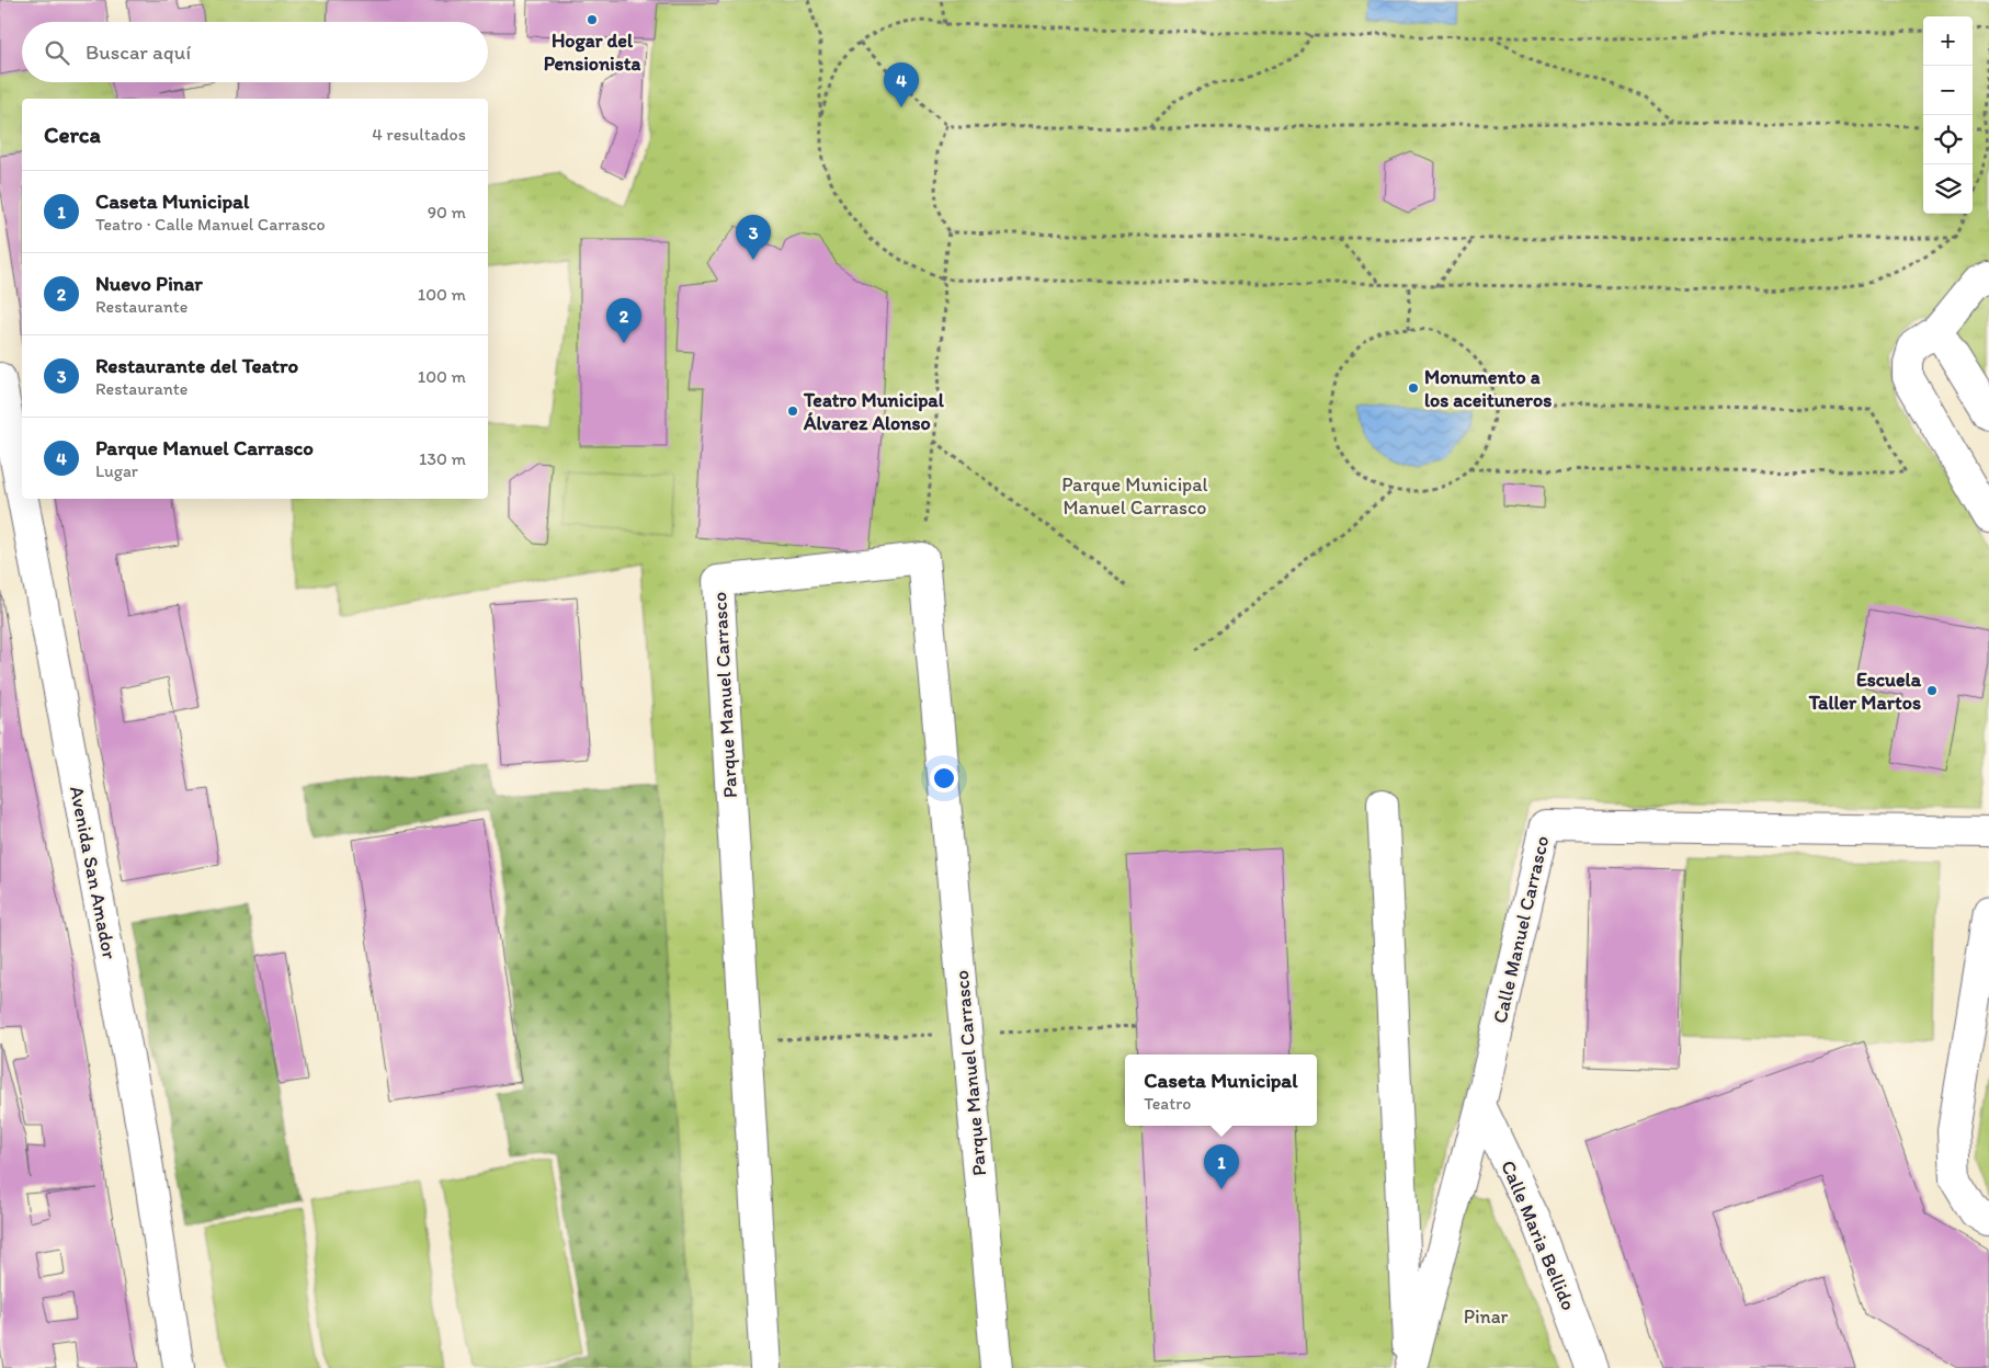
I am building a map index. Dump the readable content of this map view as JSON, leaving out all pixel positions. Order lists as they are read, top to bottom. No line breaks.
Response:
{"streets":{"street":["Parque Manuel Carrasco","Avenida San Amador","Calle Manuel Carrasco","Calle Maria Bellido"]},"crossings":[["Calle Manuel Carrasco","Calle Maria Bellido"]],"parks":["Parque Municipal Manuel Carrasco","Pinar"],"places":["Hogar del Pensionista","Monumento a los aceituneros","Teatro Municipal Álvarez Alonso","Escuela Taller Martos"],"page":{"map_buttons":["+","−"],"search":"Buscar aquí","pins":["4","3","2","1"],"heading":["Cerca","4 resultados"],"list":[{"mark":"1","name":"Caseta Municipal","note":"Teatro · Calle Manuel Carrasco","value":"90 m"},{"mark":"2","name":"Nuevo Pinar","note":"Restaurante","value":"100 m"},{"mark":"3","name":"Restaurante del Teatro","note":"Restaurante","value":"100 m"},{"mark":"4","name":"Parque Manuel Carrasco","note":"Lugar","value":"130 m"}],"popup":["Caseta Municipal","Teatro"]}}
